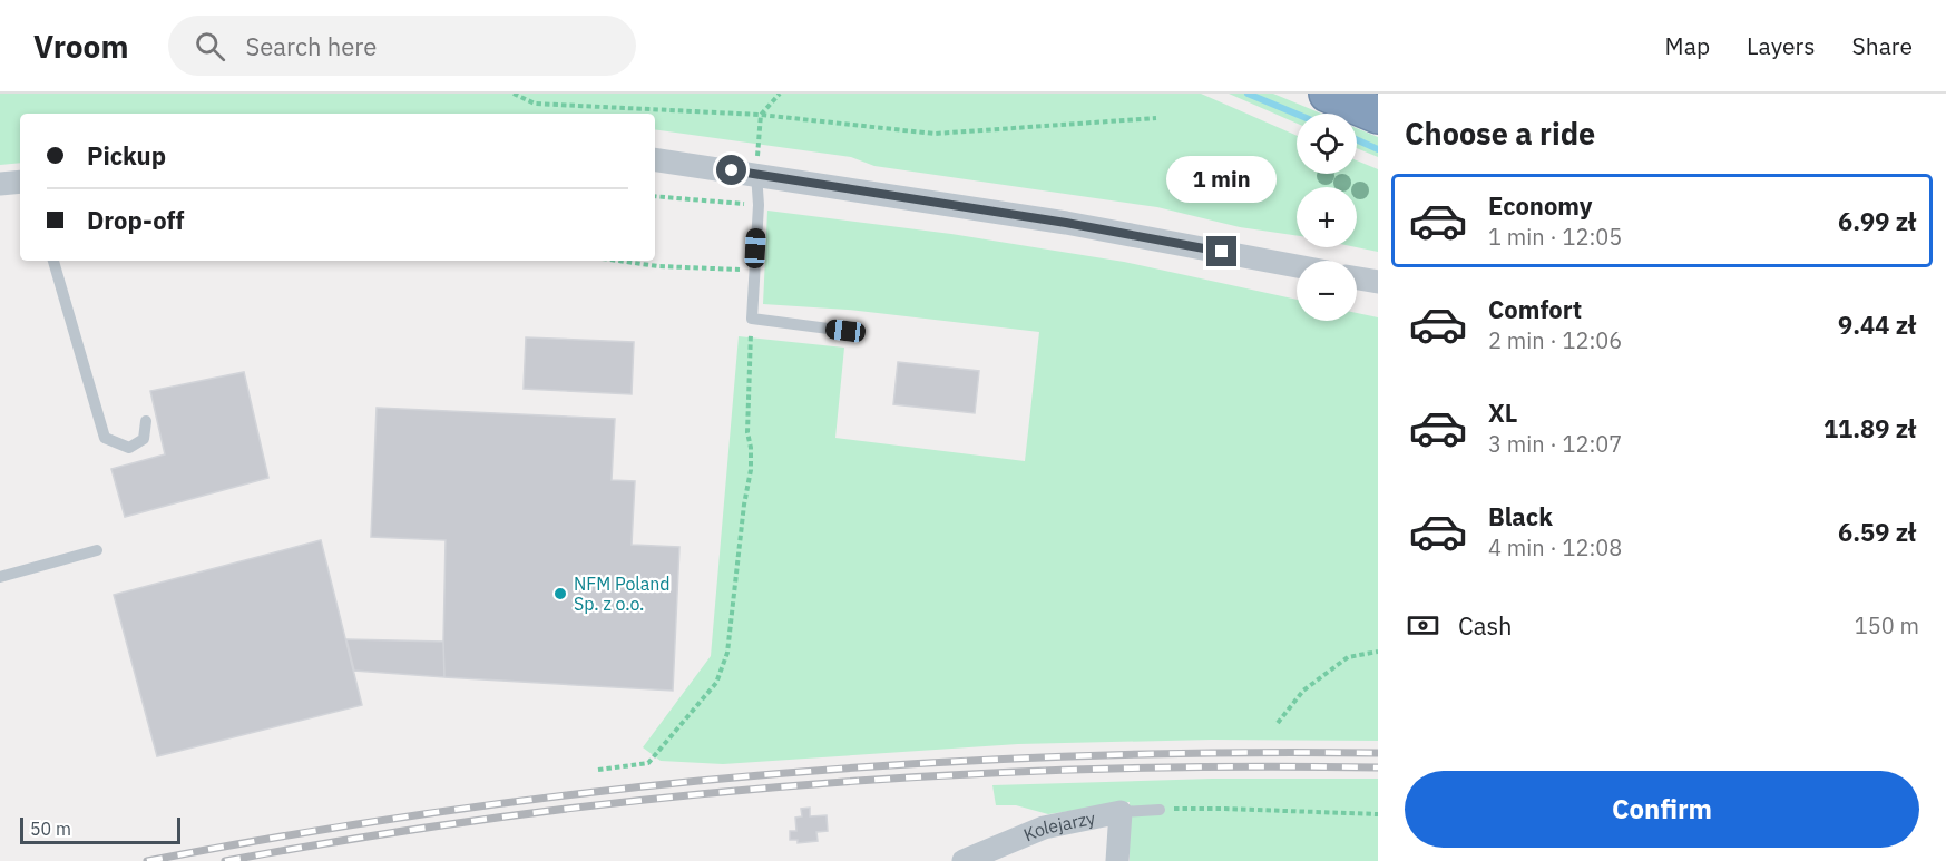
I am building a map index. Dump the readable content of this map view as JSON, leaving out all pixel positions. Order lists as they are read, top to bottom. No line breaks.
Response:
{"streets":{"street":["Kolejarzy"]},"places":["NFM Poland Sp. z o.o."],"scale_bar":"50 m","page":{"header":"Vroom","search":"Search here","nav":["Map","Layers","Share"],"heading":"Choose a ride","map_buttons":["+","−"],"banner":["Pickup","Drop-off"],"bubble":"1 min","list":[{"name":"Economy","note":"1 min · 12:05","value":"6.99 zł"},{"name":"Comfort","note":"2 min · 12:06","value":"9.44 zł"},{"name":"XL","note":"3 min · 12:07","value":"11.89 zł"},{"name":"Black","note":"4 min · 12:08","value":"6.59 zł"}],"pay":["Cash","150 m"],"buttons":"Confirm","scale":"50 m"}}
